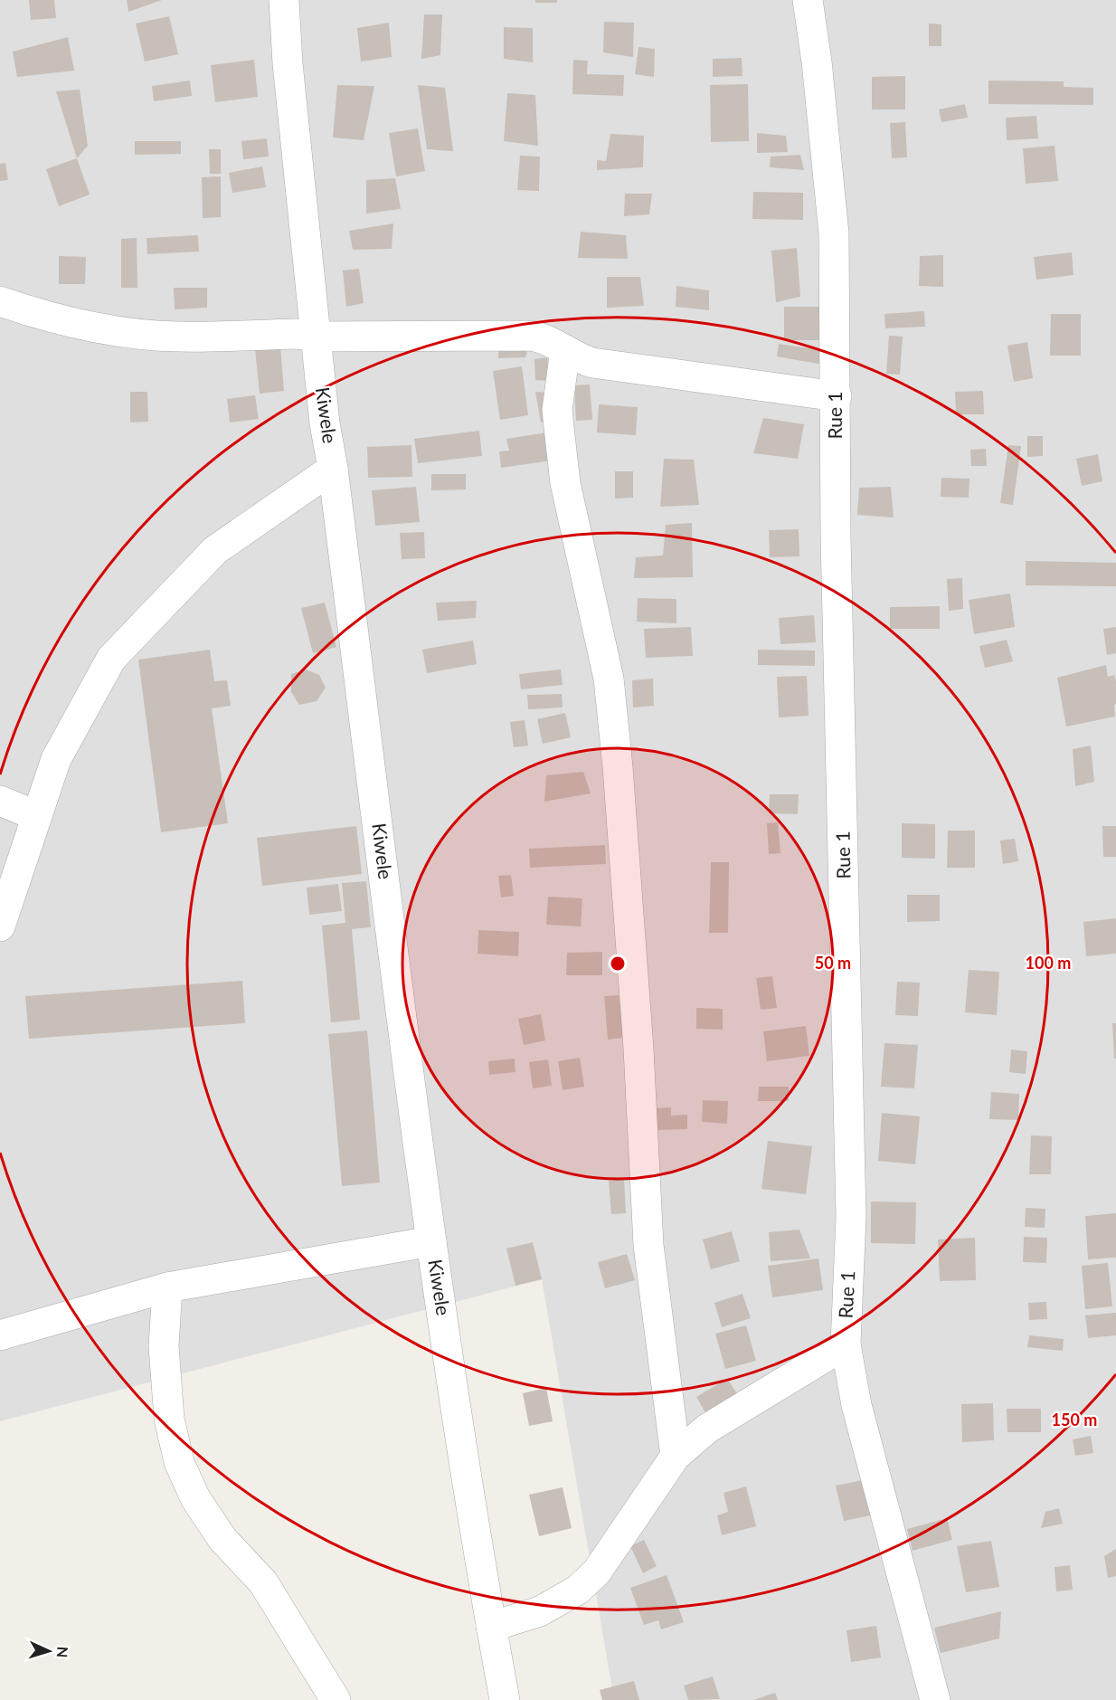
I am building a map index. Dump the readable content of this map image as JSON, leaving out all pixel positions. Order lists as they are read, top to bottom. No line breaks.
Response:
{"streets":{"street":["Kiwele","Rue 1"]},"north":"right","rings":["50 m","100 m","150 m"]}
